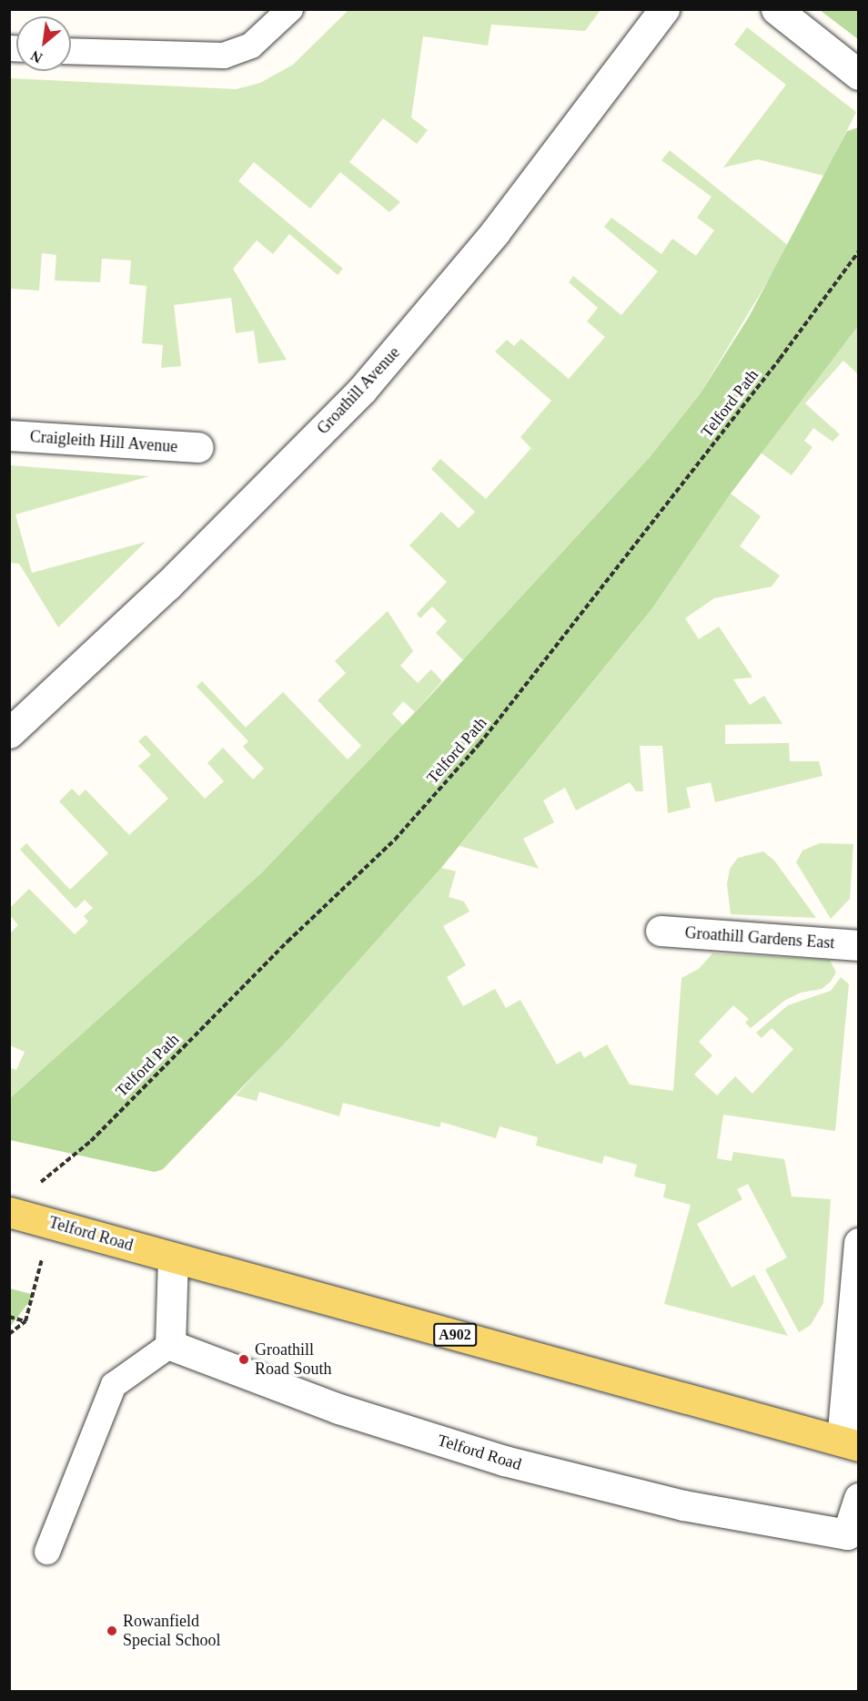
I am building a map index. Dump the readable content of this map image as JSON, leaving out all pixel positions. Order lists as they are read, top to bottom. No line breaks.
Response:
{"streets":{"main road":["Telford Road","A902"],"street":["Groathill Avenue","Craigleith Hill Avenue","Groathill Gardens East"],"path":["Telford Path"]},"places":["Groathill Road South","Rowanfield Special School"],"north":"bottom left"}
